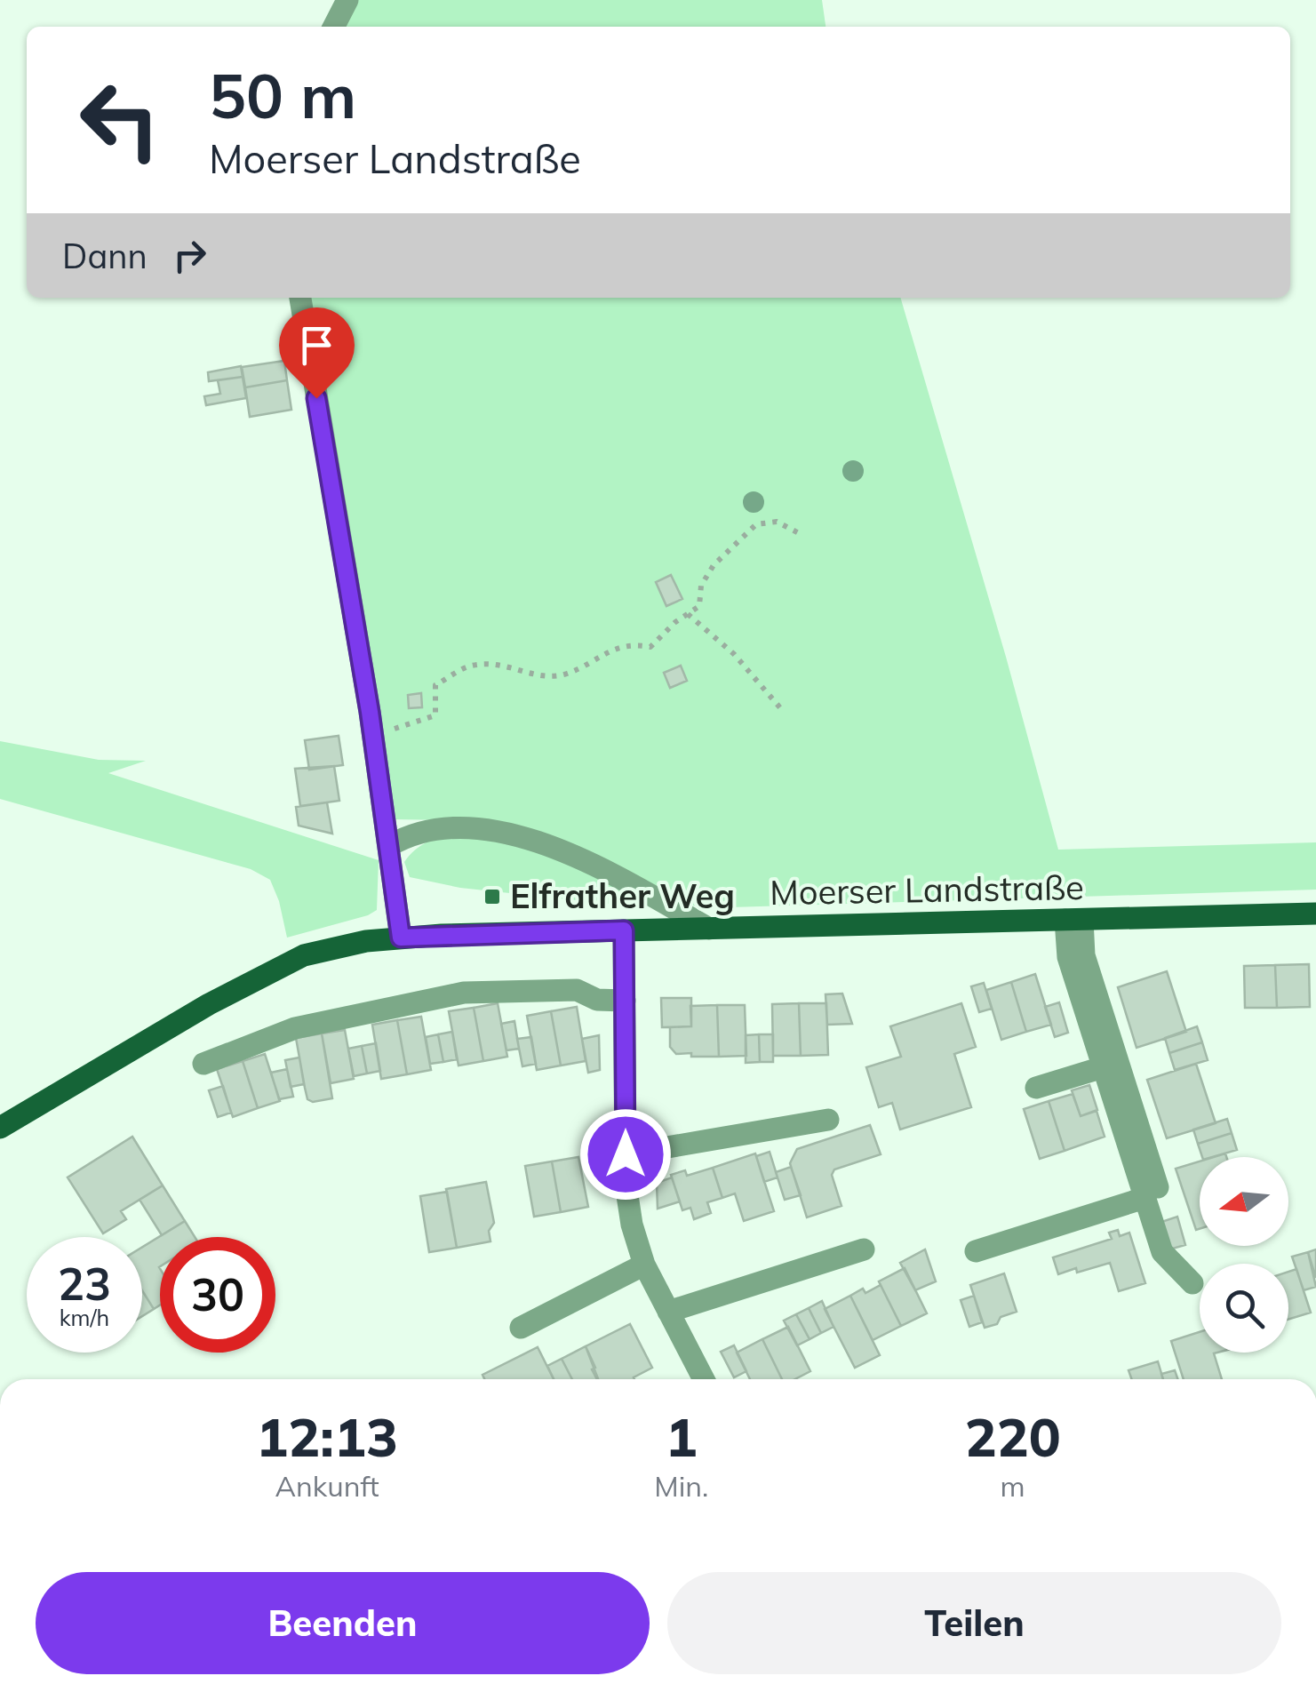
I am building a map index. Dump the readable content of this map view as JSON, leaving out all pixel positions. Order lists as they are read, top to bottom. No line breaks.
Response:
{"streets":{"main road":["Moerser Landstraße"]},"places":{"transit":["Elfrather Weg"]},"north":"left","page":{"turn":["50 m","Moerser Landstraße"],"then":"Dann","speed":"23 km/h","limit":"30","eta":["12:13","Ankunft","1","Min.","220","m"],"buttons":["Beenden","Teilen"]}}
